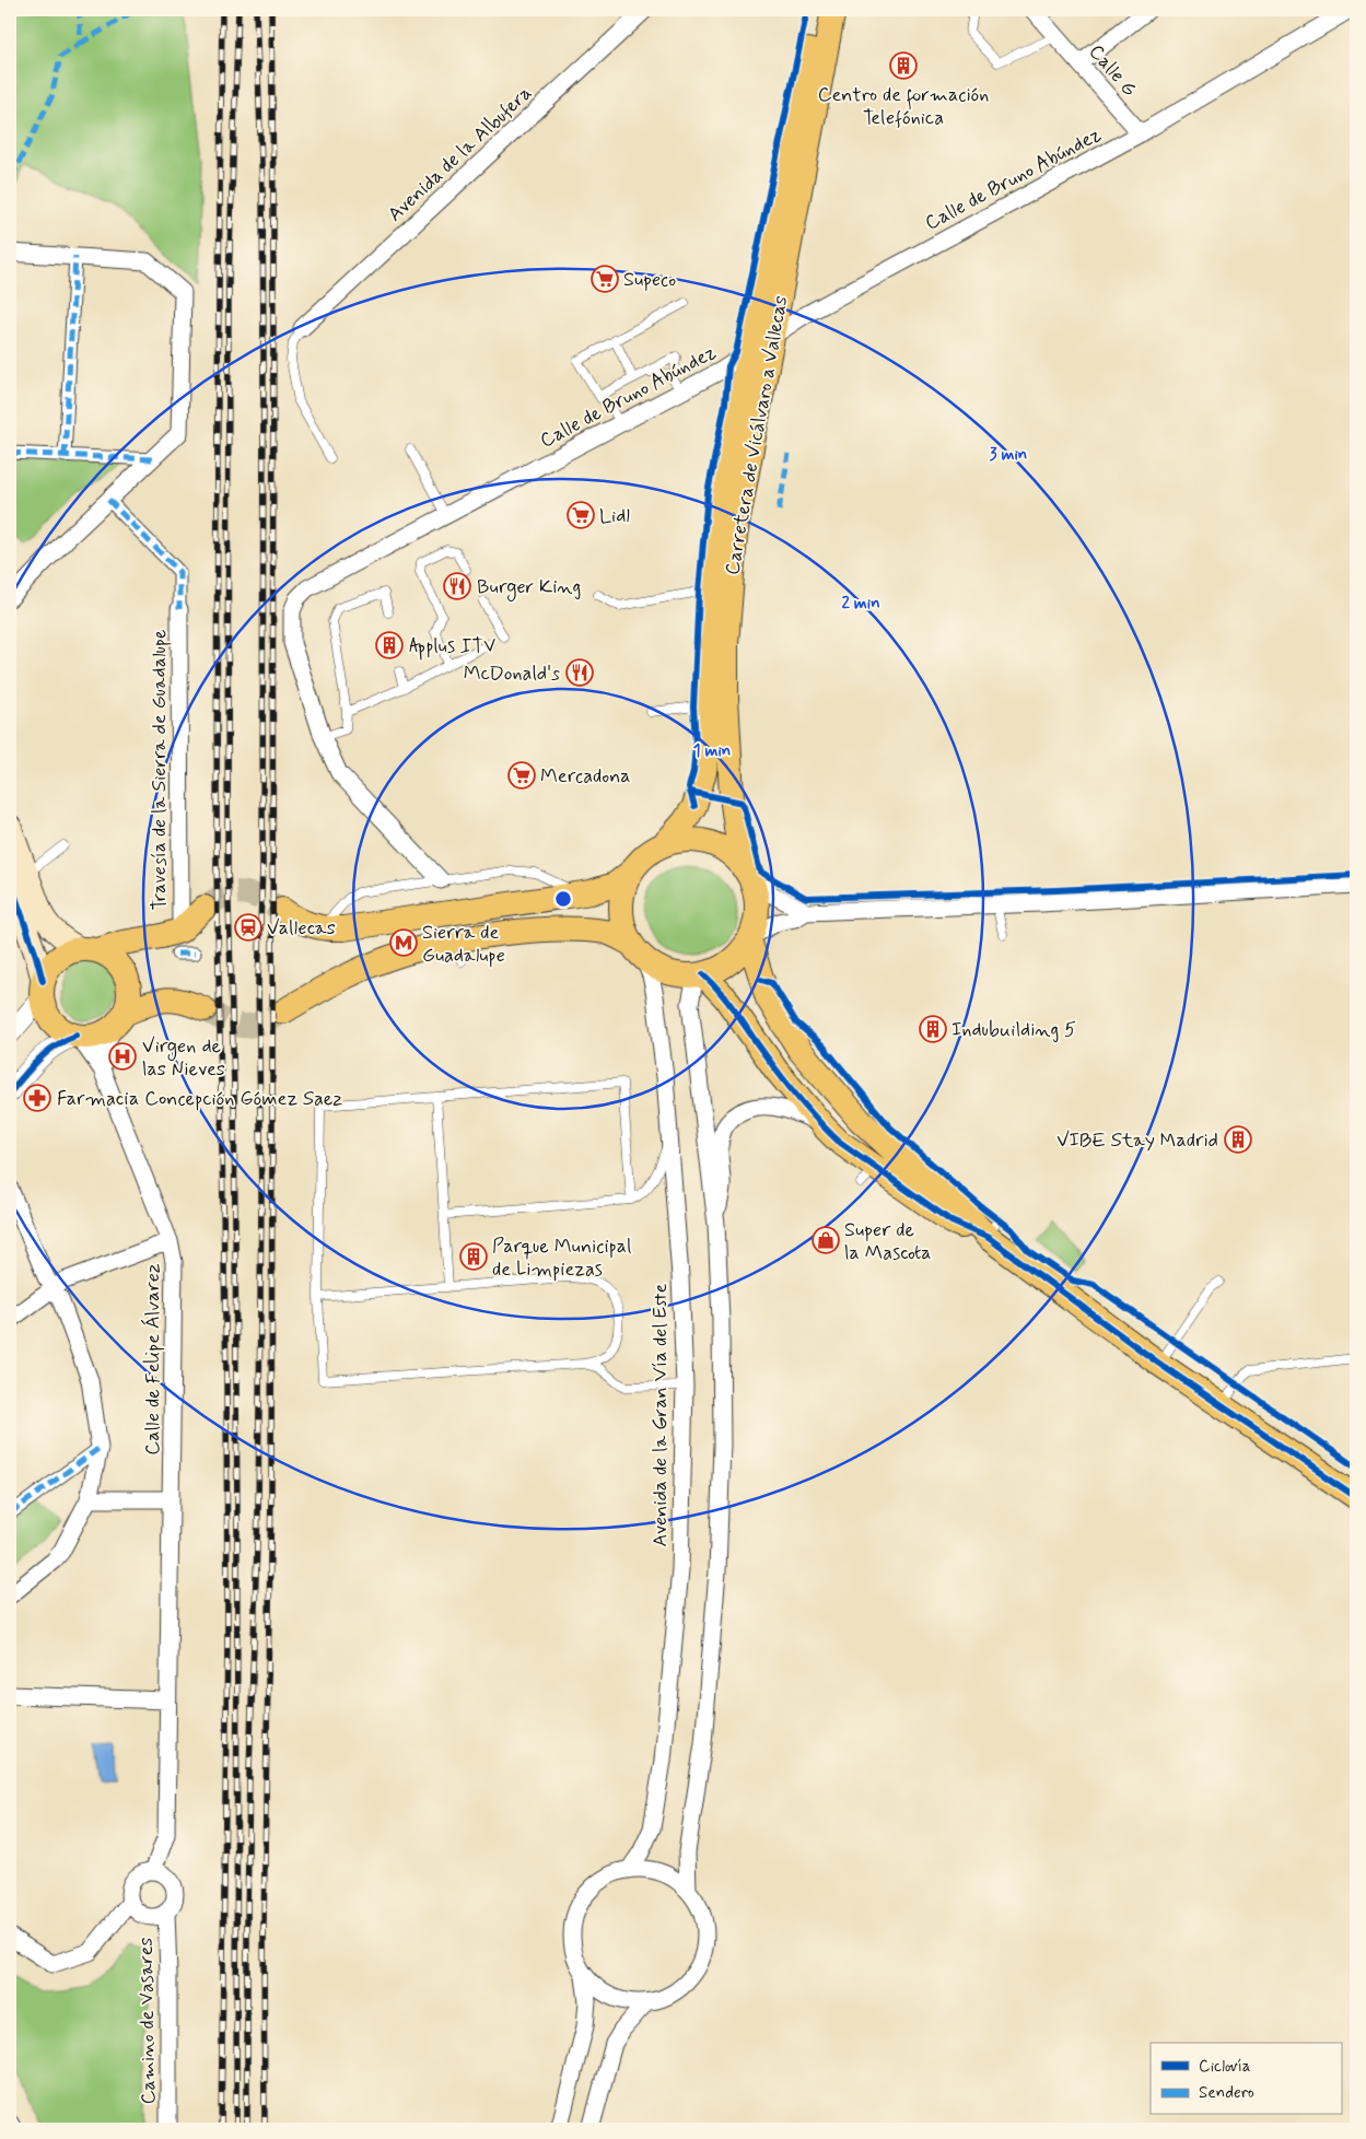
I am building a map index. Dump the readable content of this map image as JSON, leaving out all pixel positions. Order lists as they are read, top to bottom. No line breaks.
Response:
{"streets":{"main road":["Carretera de Vicálvaro a Vallecas"],"street":["Calle G","Avenida de la Albufera","Calle de Bruno Abúndez","Travesía de la Sierra de Guadalupe","Calle de Felipe Álvarez","Avenida de la Gran Vía del Este","Camino de Vasares"]},"crossings":[["Calle G","Calle de Bruno Abúndez"],["Calle de Bruno Abúndez","Carretera de Vicálvaro a Vallecas"],["Carretera de Vicálvaro a Vallecas","Avenida de la Gran Vía del Este"],["Calle de Felipe Álvarez","Camino de Vasares"]],"places":{"building":["Centro de formación Telefónica","Applus ITV","Indubuilding 5","VIBE Stay Madrid","Parque Municipal de Limpiezas"],"supermarket":["Supeco","Lidl","Mercadona"],"restaurant":["Burger King","McDonald's"],"station":["Vallecas"],"metro station":["Sierra de Guadalupe"],"hospital":["Virgen de las Nieves"],"pharmacy":["Farmacia Concepción Gómez Saez"],"shop":["Super de la Mascota"]},"legend":["Ciclovía","Sendero"],"rings":["3 min","2 min","1 min"]}
